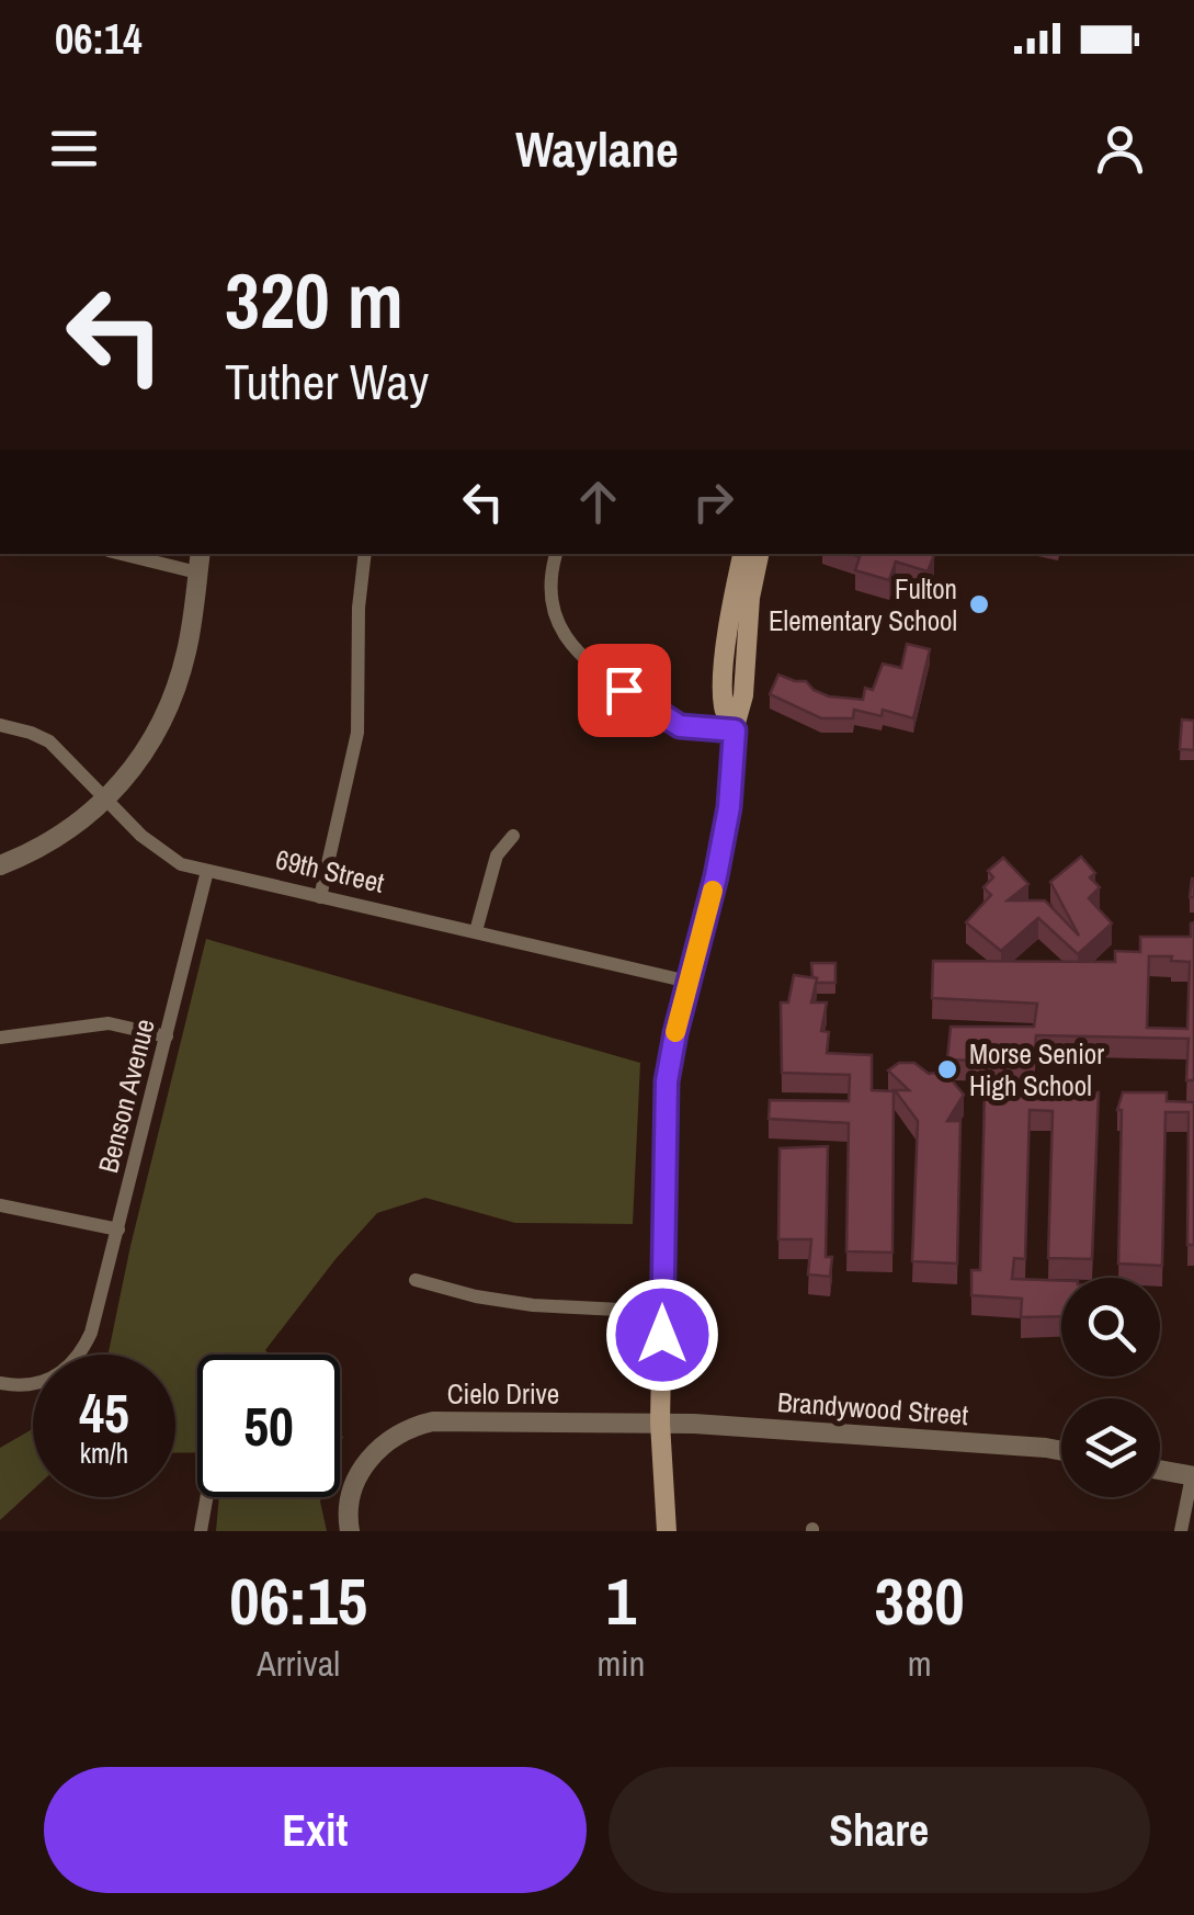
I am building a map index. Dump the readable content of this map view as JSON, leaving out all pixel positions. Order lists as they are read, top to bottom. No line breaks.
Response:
{"streets":{"street":["69th Street","Benson Avenue","Cielo Drive","Brandywood Street"]},"crossings":[["69th Street","Benson Avenue"],["Cielo Drive","Brandywood Street"]],"places":["Fulton Elementary School","Morse Senior High School"],"page":{"status":"06:14","header":"Waylane","turn":["320 m","Tuther Way"],"speed":"45 km/h","limit":"50","eta":["06:15","Arrival","1","min","380","m"],"buttons":["Exit","Share"]}}
